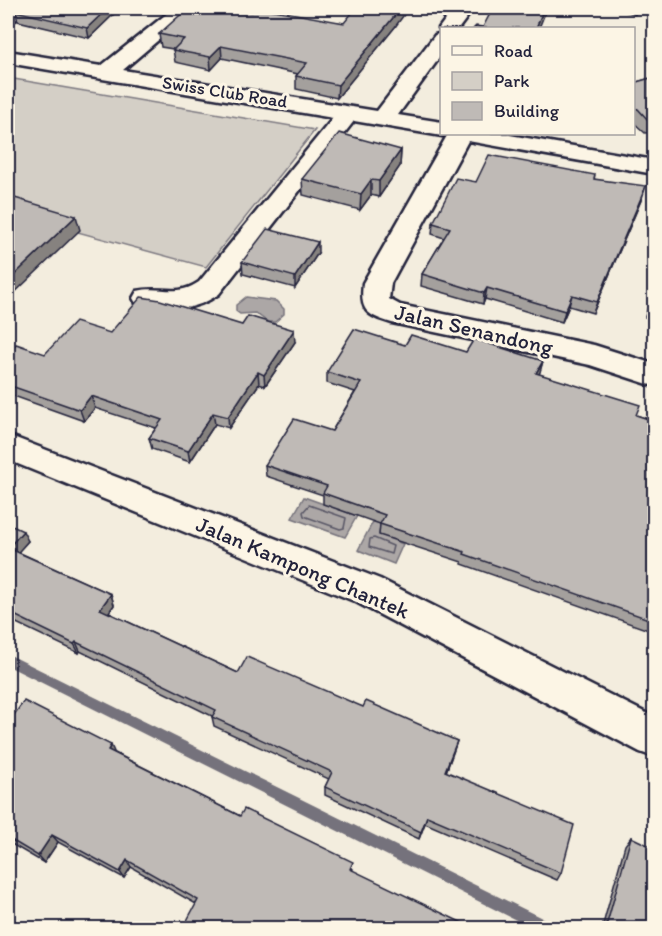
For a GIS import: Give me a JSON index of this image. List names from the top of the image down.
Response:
{
  "streets": {
    "street": ["Swiss Club Road", "Jalan Senandong", "Jalan Kampong Chantek"]
  },
  "legend": ["Road", "Park", "Building"]
}
